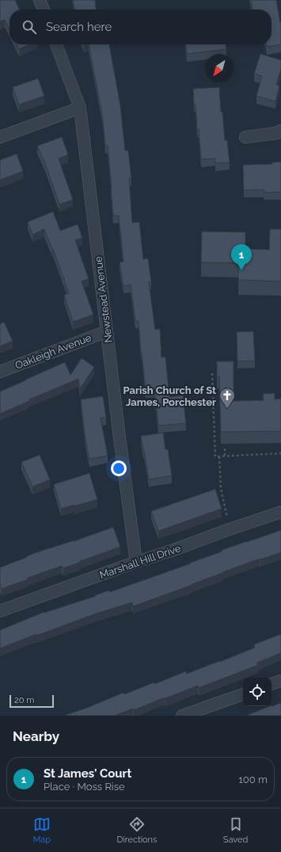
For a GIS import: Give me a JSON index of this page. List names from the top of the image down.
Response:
{
  "streets": {
    "street": ["Newstead Avenue", "Oakleigh Avenue", "Marshall Hill Drive"]
  },
  "crossings": [
    ["Newstead Avenue", "Oakleigh Avenue"],
    ["Newstead Avenue", "Marshall Hill Drive"]
  ],
  "places": {
    "church": ["Parish Church of St James, Porchester"]
  },
  "scale_bar": "20 m",
  "north": "bottom left",
  "page": {
    "search": "Search here",
    "pins": "1",
    "scale": "20 m",
    "heading": "Nearby",
    "list": [
      {
        "mark": "1",
        "name": "St James' Court",
        "note": "Place · Moss Rise",
        "value": "100 m"
      }
    ],
    "nav": ["Map", "Directions", "Saved"]
  }
}
